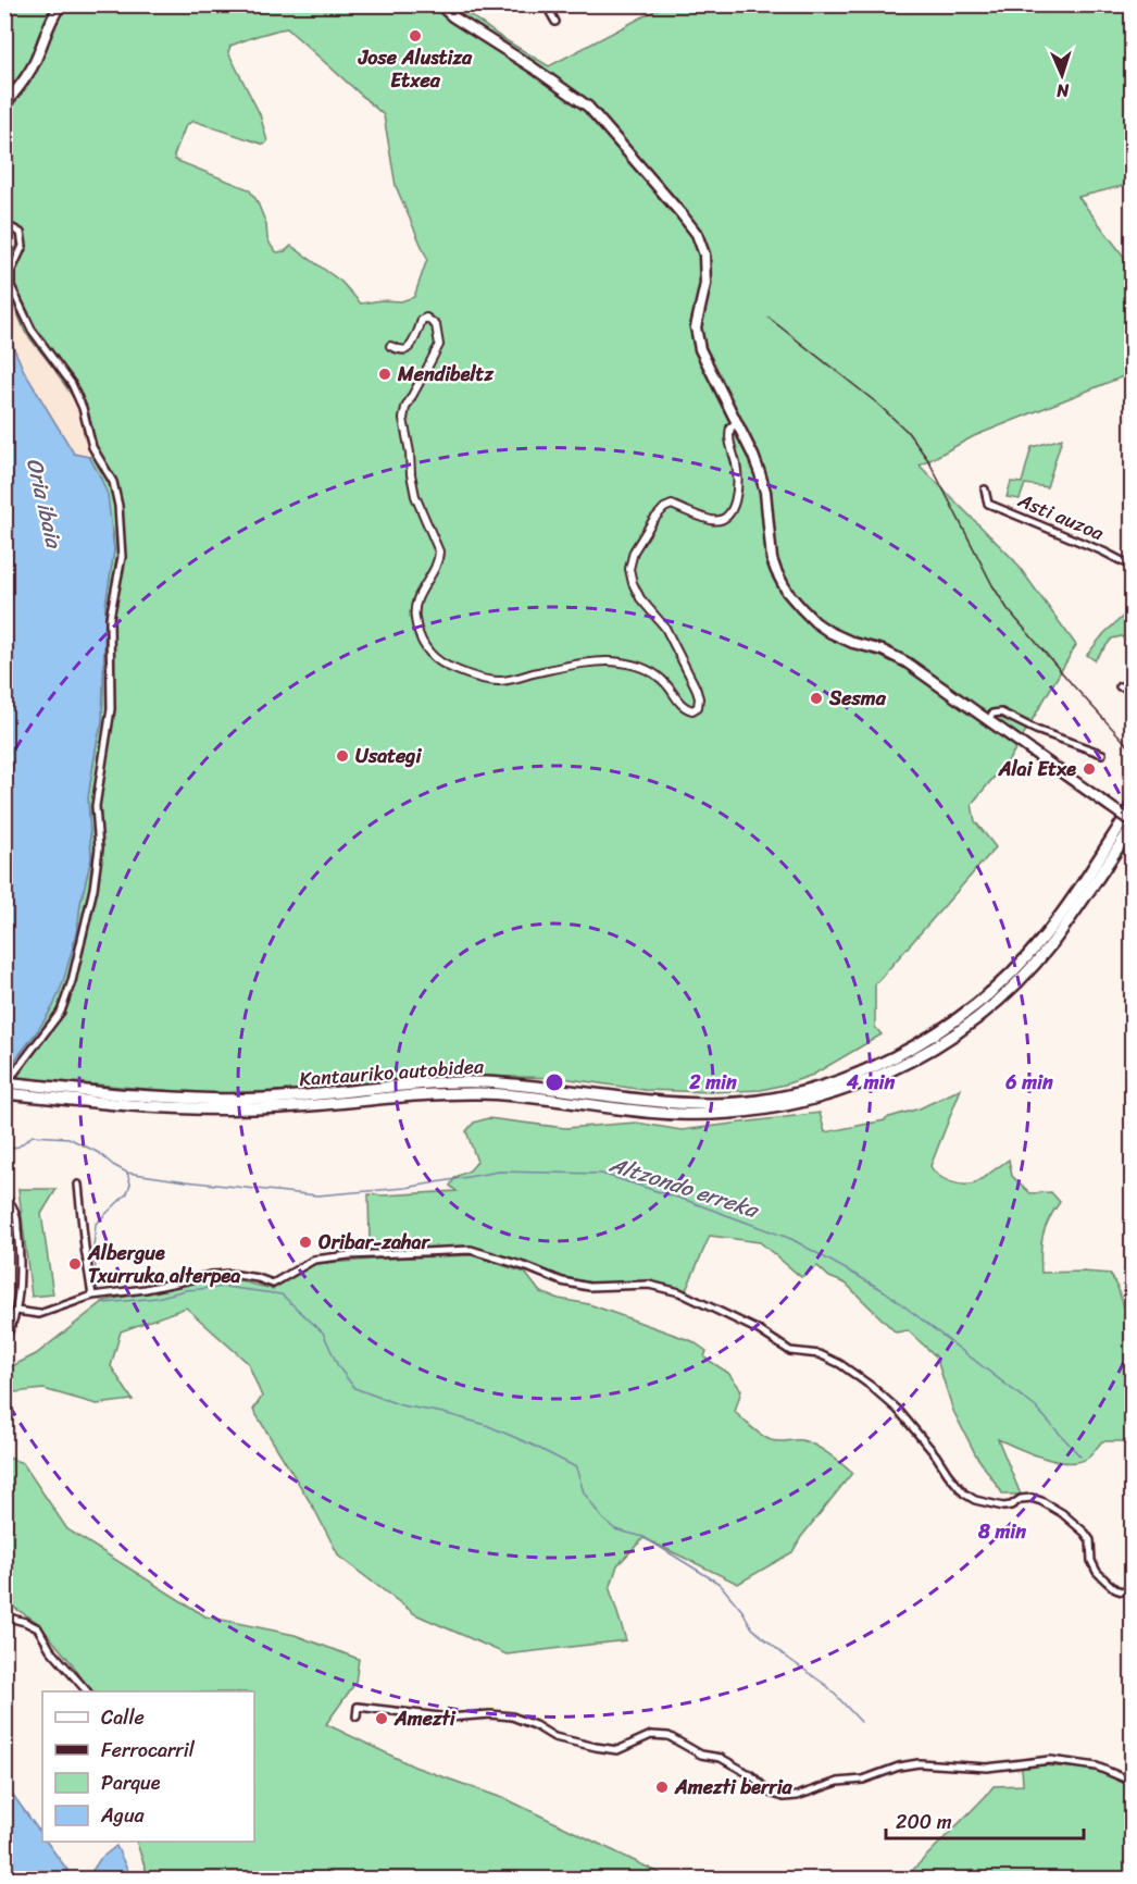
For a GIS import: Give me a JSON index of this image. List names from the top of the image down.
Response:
{
  "streets": {
    "highway": ["Kantauriko autobidea"],
    "street": ["Asti auzoa"]
  },
  "water": ["Oria ibaia", "Altzondo erreka"],
  "places": [
    "Jose Alustiza Etxea",
    "Mendibeltz",
    "Sesma",
    "Usategi",
    "Alai Etxe",
    "Oribar-zahar",
    "Albergue Txurruka alterpea",
    "Amezti",
    "Amezti berria"
  ],
  "legend": [
    "Calle",
    "Ferrocarril",
    "Parque",
    "Agua"
  ],
  "scale_bar": "200 m",
  "north": "bottom",
  "rings": [
    "2 min",
    "4 min",
    "6 min",
    "8 min"
  ]
}
